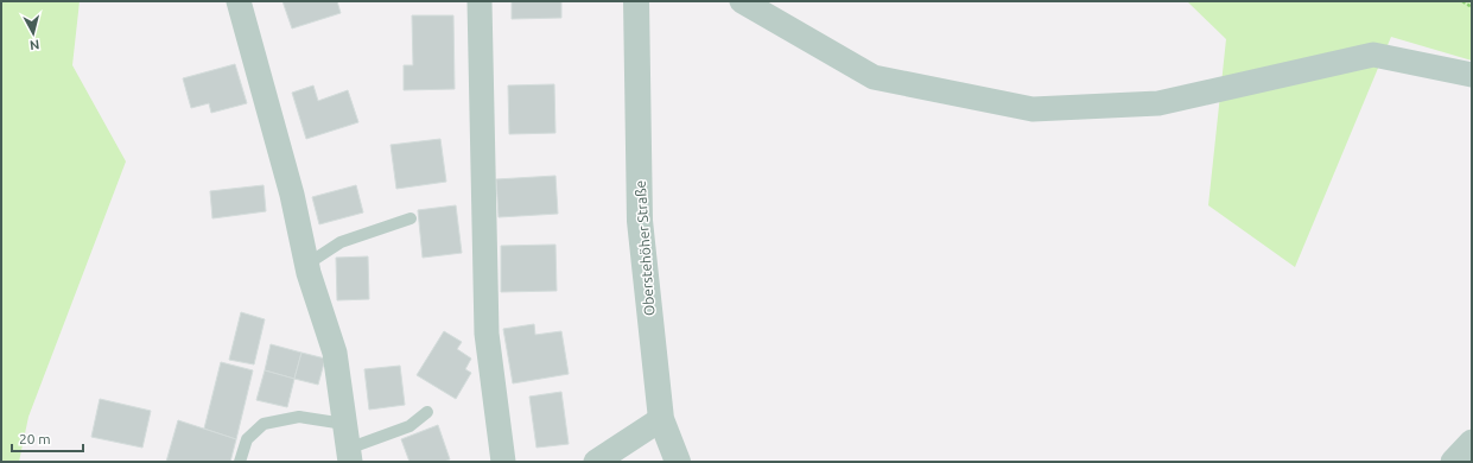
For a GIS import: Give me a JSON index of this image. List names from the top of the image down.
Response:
{
  "streets": {
    "street": ["Oberstehöher Straße"]
  },
  "scale_bar": "20 m",
  "north": "bottom"
}
